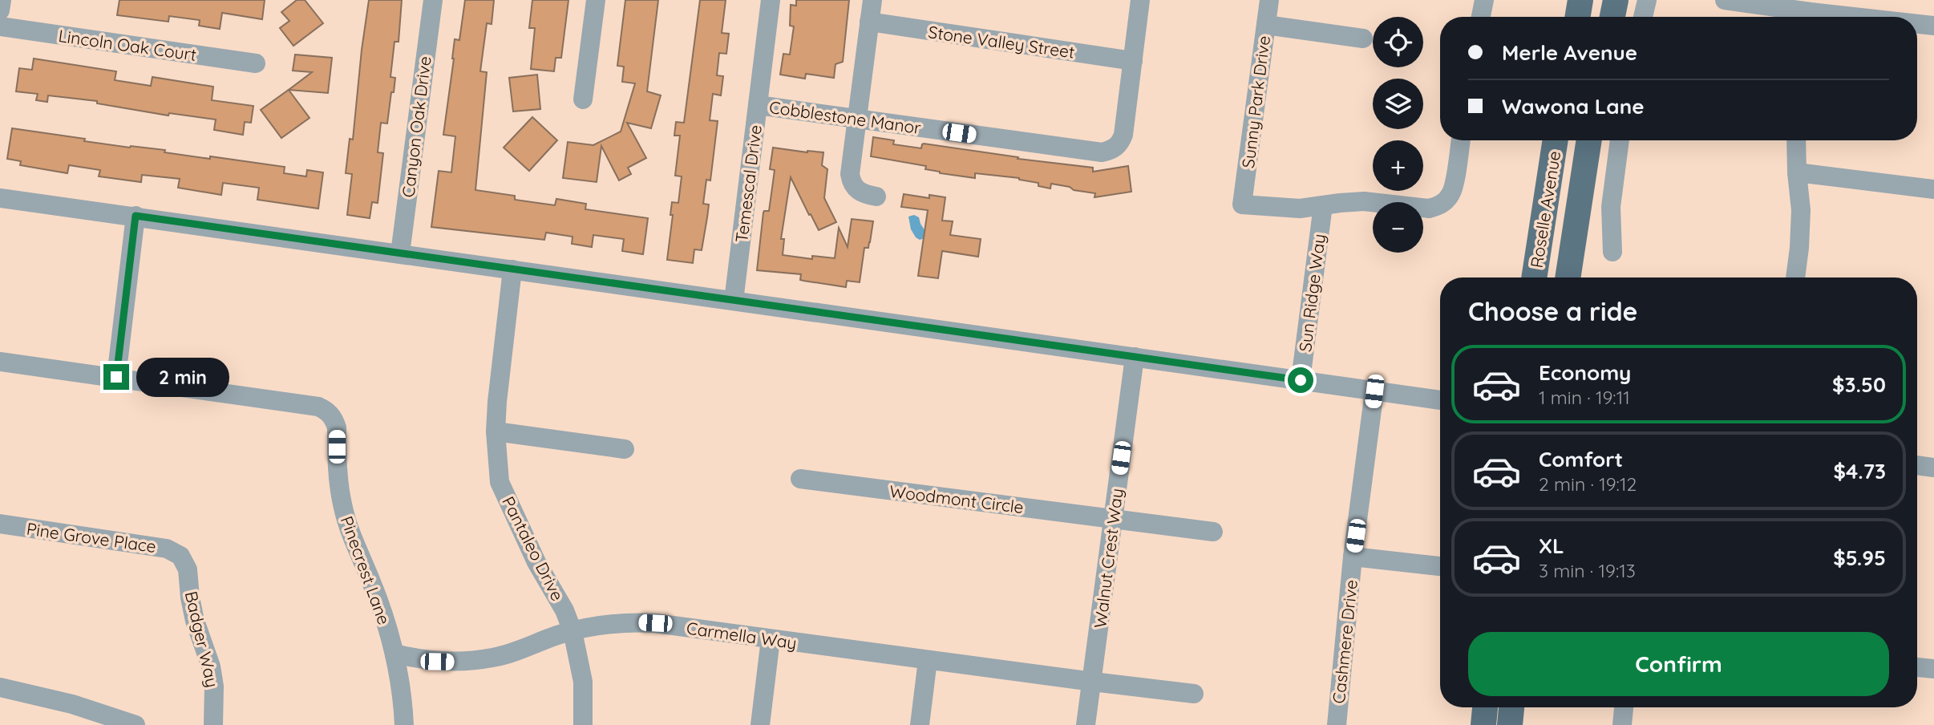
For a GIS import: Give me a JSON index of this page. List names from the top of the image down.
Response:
{
  "streets": {
    "main road": ["Roselle Avenue"],
    "street": [
      "Stone Valley Street",
      "Lincoln Oak Court",
      "Sunny Park Drive",
      "Cobblestone Manor",
      "Canyon Oak Drive",
      "Temescal Drive",
      "Sun Ridge Way",
      "Woodmont Circle",
      "Pine Grove Place",
      "Pantaleo Drive",
      "Walnut Crest Way",
      "Pinecrest Lane",
      "Carmella Way",
      "Badger Way",
      "Cashmere Drive"
    ]
  },
  "crossings": [
    ["Stone Valley Street", "Cobblestone Manor"],
    ["Sunny Park Drive", "Sun Ridge Way"],
    ["Cobblestone Manor", "Temescal Drive"],
    ["Woodmont Circle", "Walnut Crest Way"],
    ["Pine Grove Place", "Badger Way"],
    ["Pantaleo Drive", "Carmella Way"],
    ["Walnut Crest Way", "Carmella Way"],
    ["Pinecrest Lane", "Carmella Way"]
  ],
  "page": {
    "map_buttons": ["+", "−"],
    "banner": ["Merle Avenue", "Wawona Lane"],
    "heading": "Choose a ride",
    "list": [
      {
        "name": "Economy",
        "note": "1 min · 19:11",
        "value": "$3.50"
      },
      {
        "name": "Comfort",
        "note": "2 min · 19:12",
        "value": "$4.73"
      },
      {
        "name": "XL",
        "note": "3 min · 19:13",
        "value": "$5.95"
      }
    ],
    "bubble": "2 min",
    "buttons": "Confirm"
  }
}
